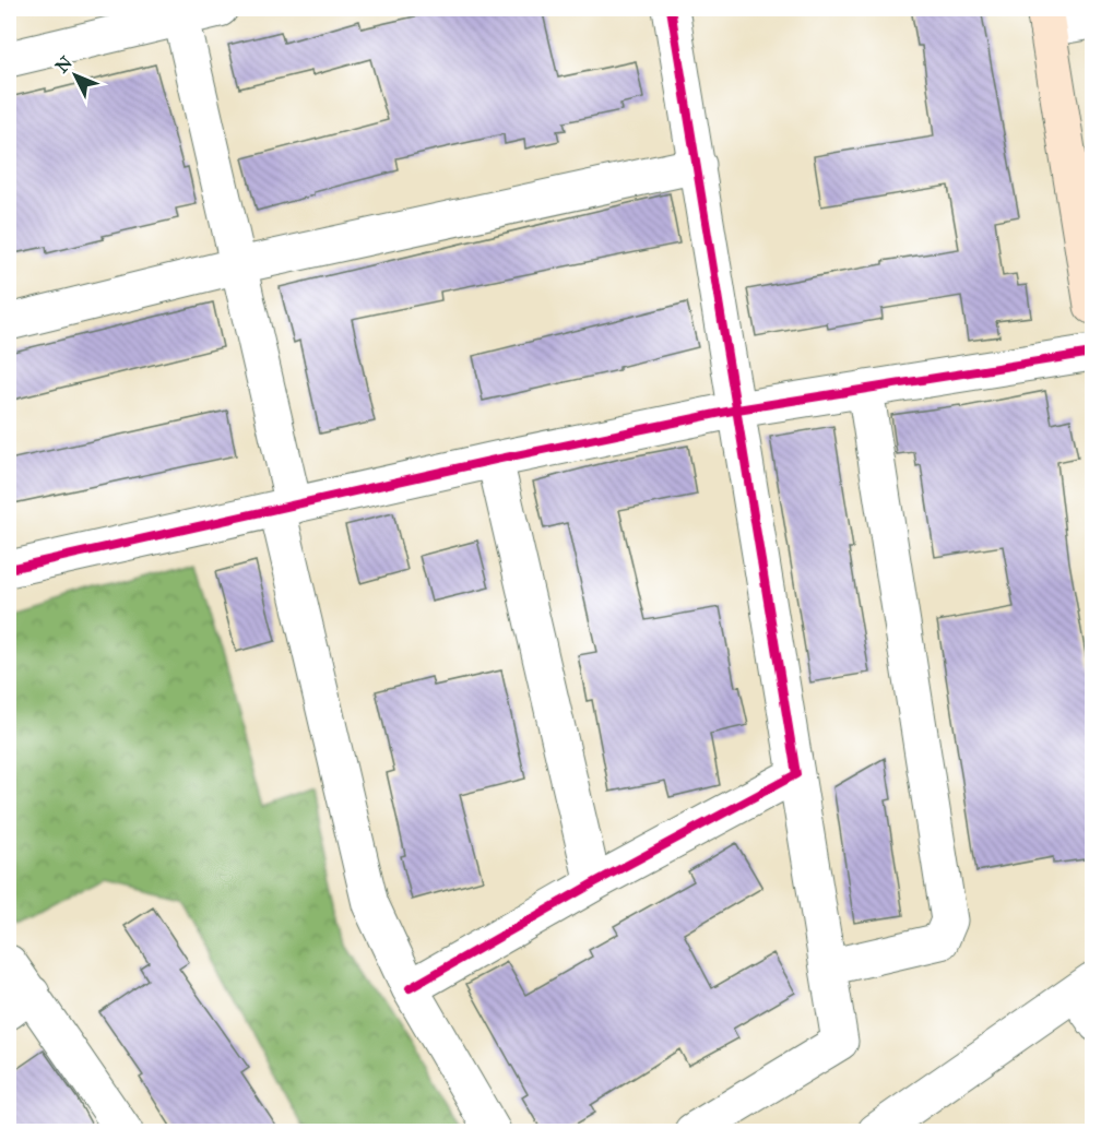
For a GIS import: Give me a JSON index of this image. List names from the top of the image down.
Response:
{
  "north": "top left"
}
